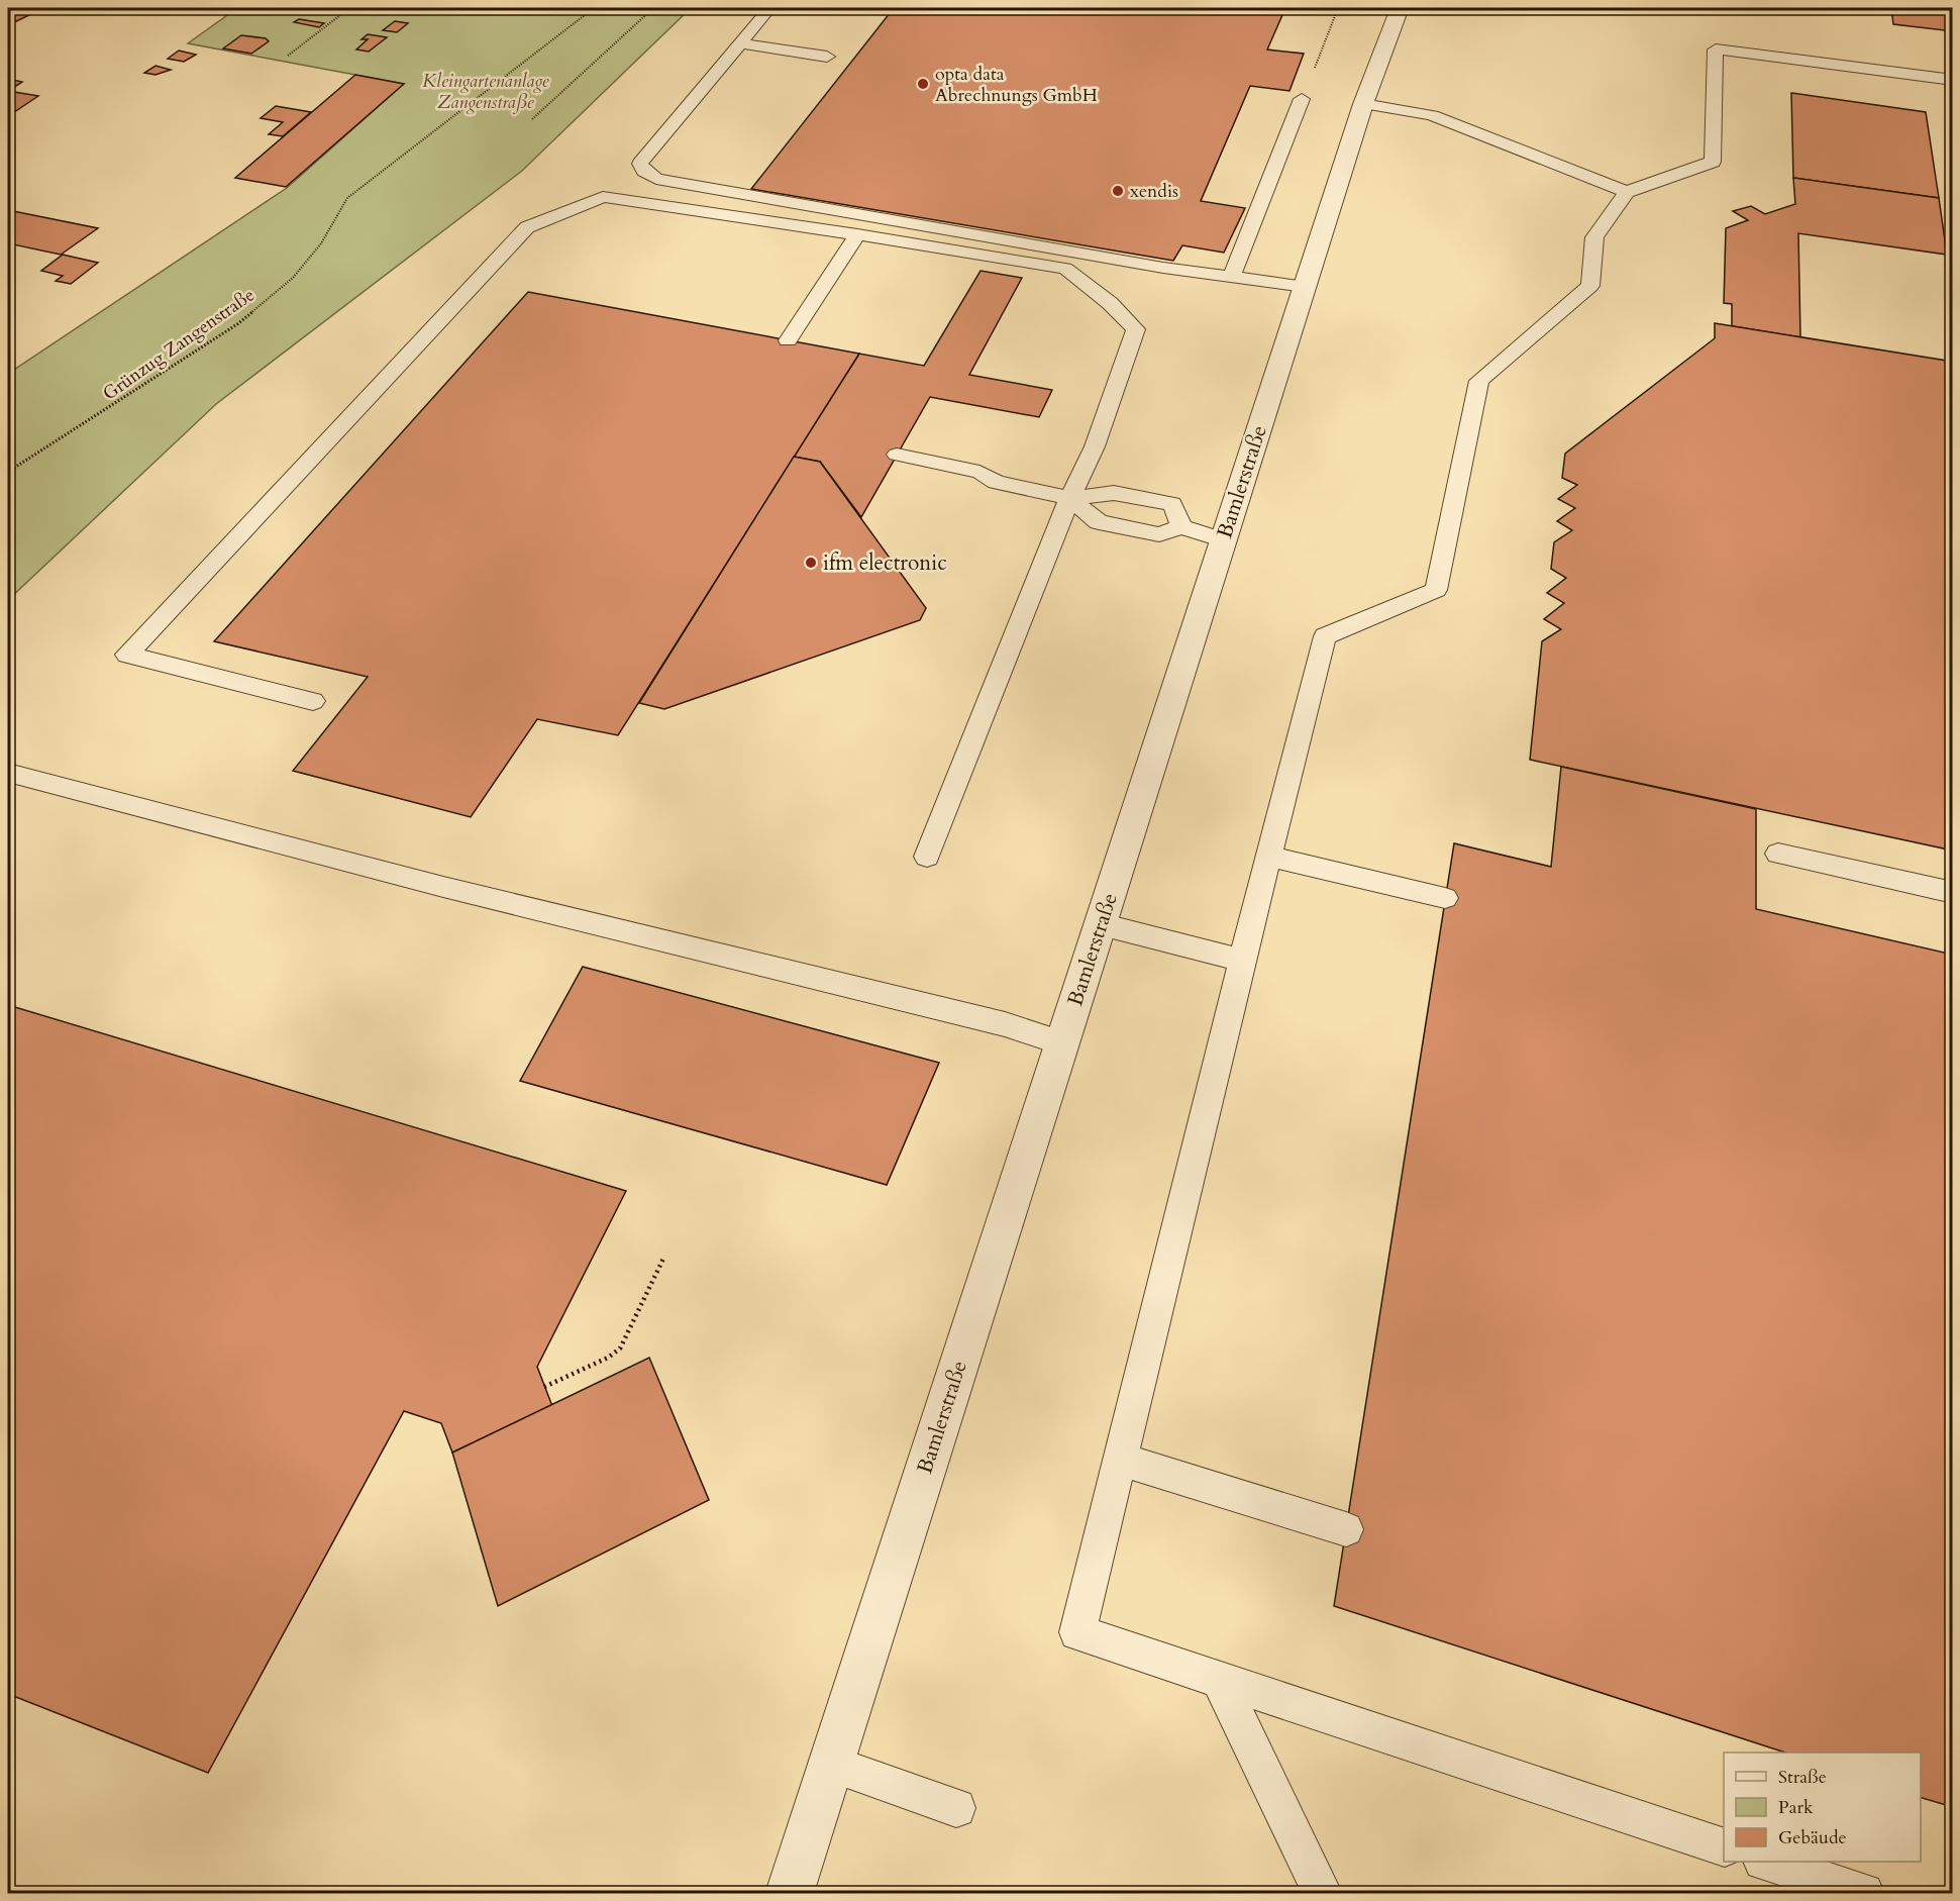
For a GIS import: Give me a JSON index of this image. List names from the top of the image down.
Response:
{
  "streets": {
    "street": ["Bamlerstraße"],
    "path": ["Grünzug Zangenstraße"]
  },
  "parks": ["Kleingartenanlage Zangenstraße"],
  "places": ["opta data Abrechnungs GmbH", "xendis", "ifm electronic"],
  "legend": ["Straße", "Park", "Gebäude"]
}
